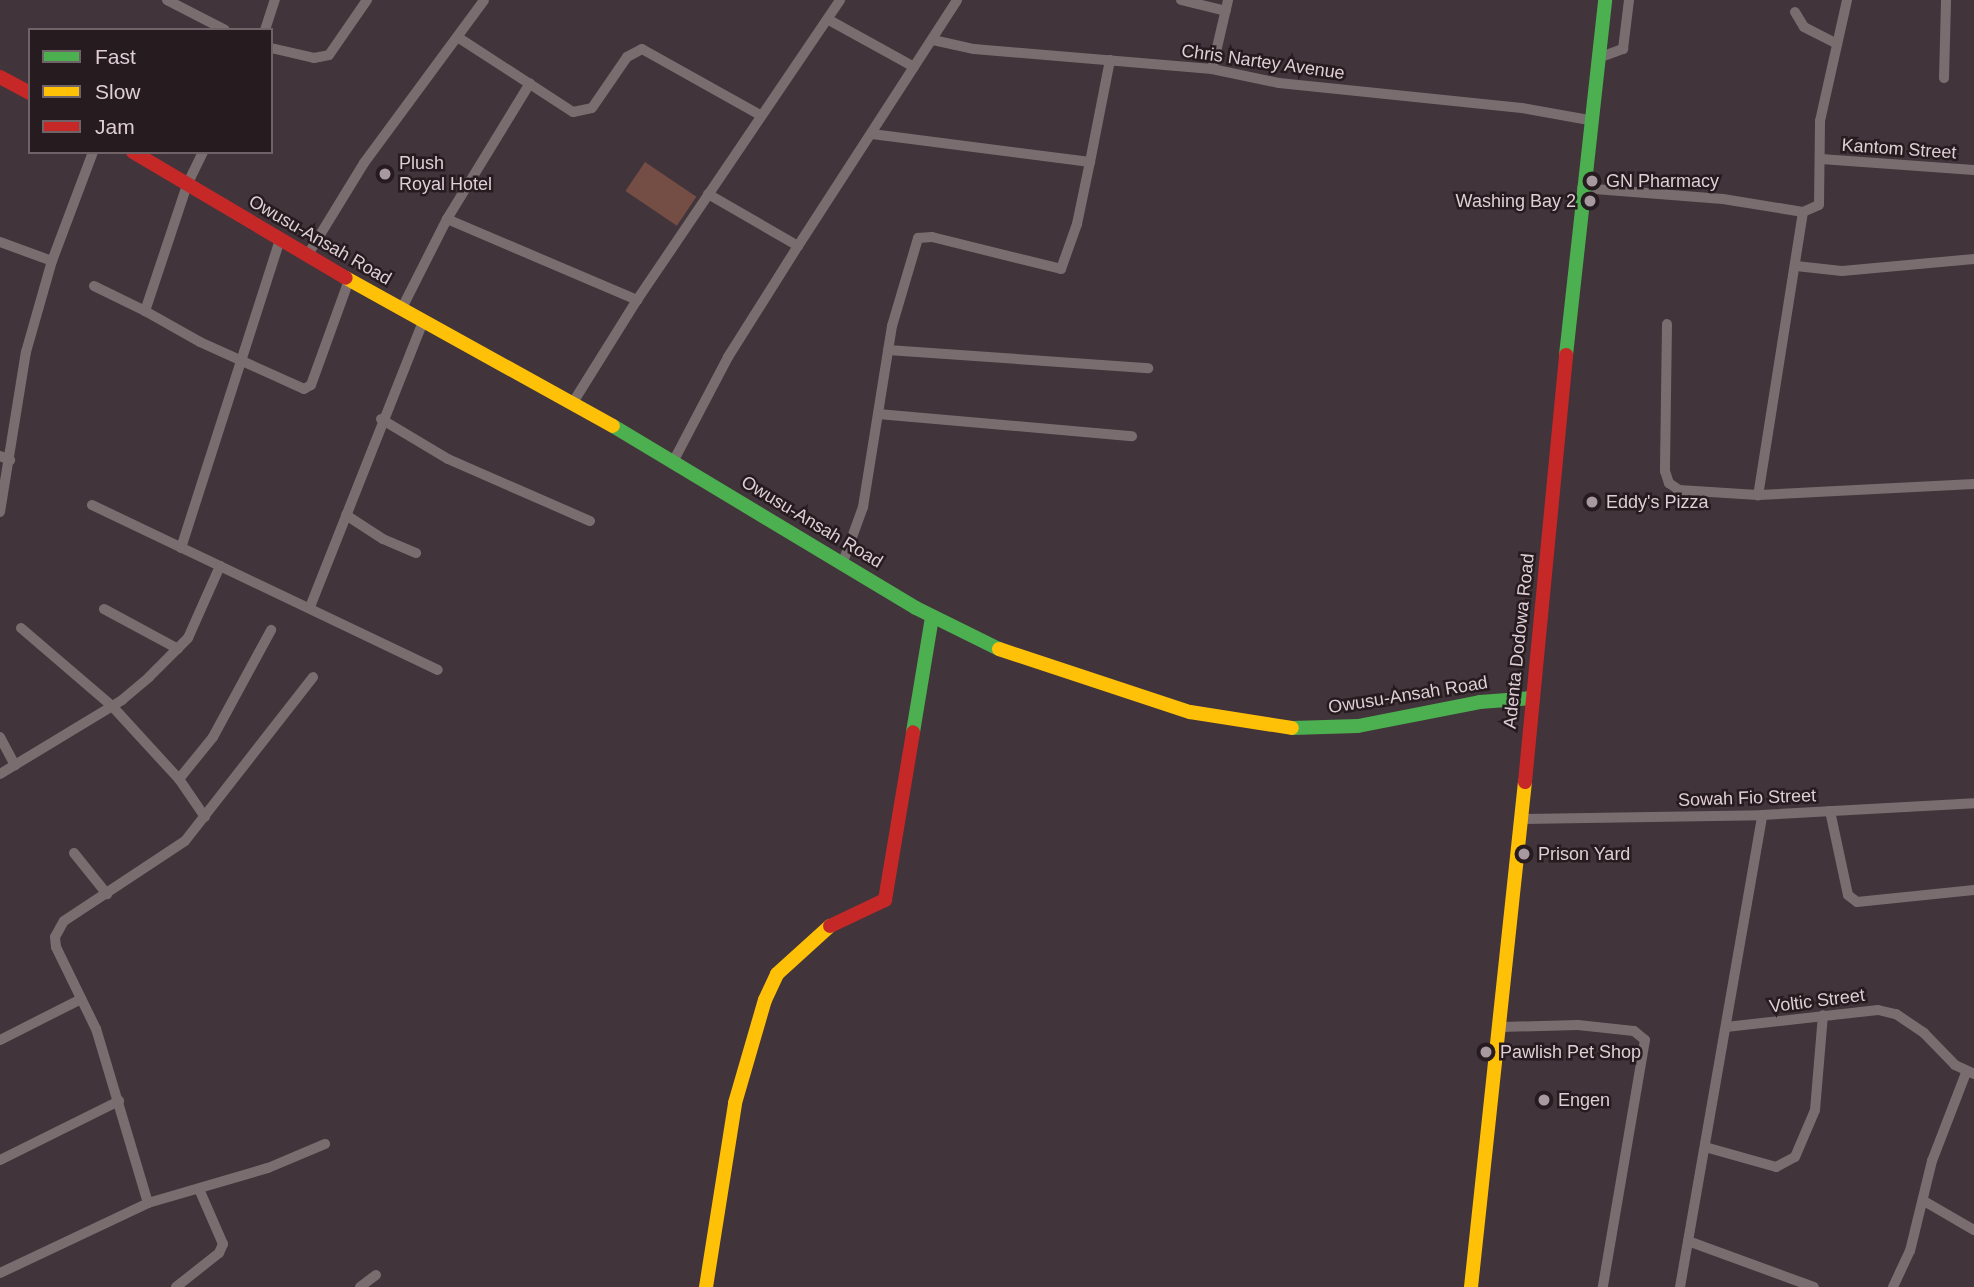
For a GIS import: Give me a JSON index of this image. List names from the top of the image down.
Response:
{
  "streets": {
    "street": [
      "Chris Nartey Avenue",
      "Kantom Street",
      "Owusu-Ansah Road",
      "Adenta Dodowa Road",
      "Sowah Fio Street",
      "Voltic Street"
    ]
  },
  "crossings": [
    ["Chris Nartey Avenue", "Adenta Dodowa Road"],
    ["Owusu-Ansah Road", "Adenta Dodowa Road"],
    ["Adenta Dodowa Road", "Sowah Fio Street"]
  ],
  "places": [
    "Plush Royal Hotel",
    "GN Pharmacy",
    "Washing Bay 2",
    "Eddy's Pizza",
    "Prison Yard",
    "Pawlish Pet Shop",
    "Engen"
  ],
  "legend": ["Fast", "Slow", "Jam"]
}
